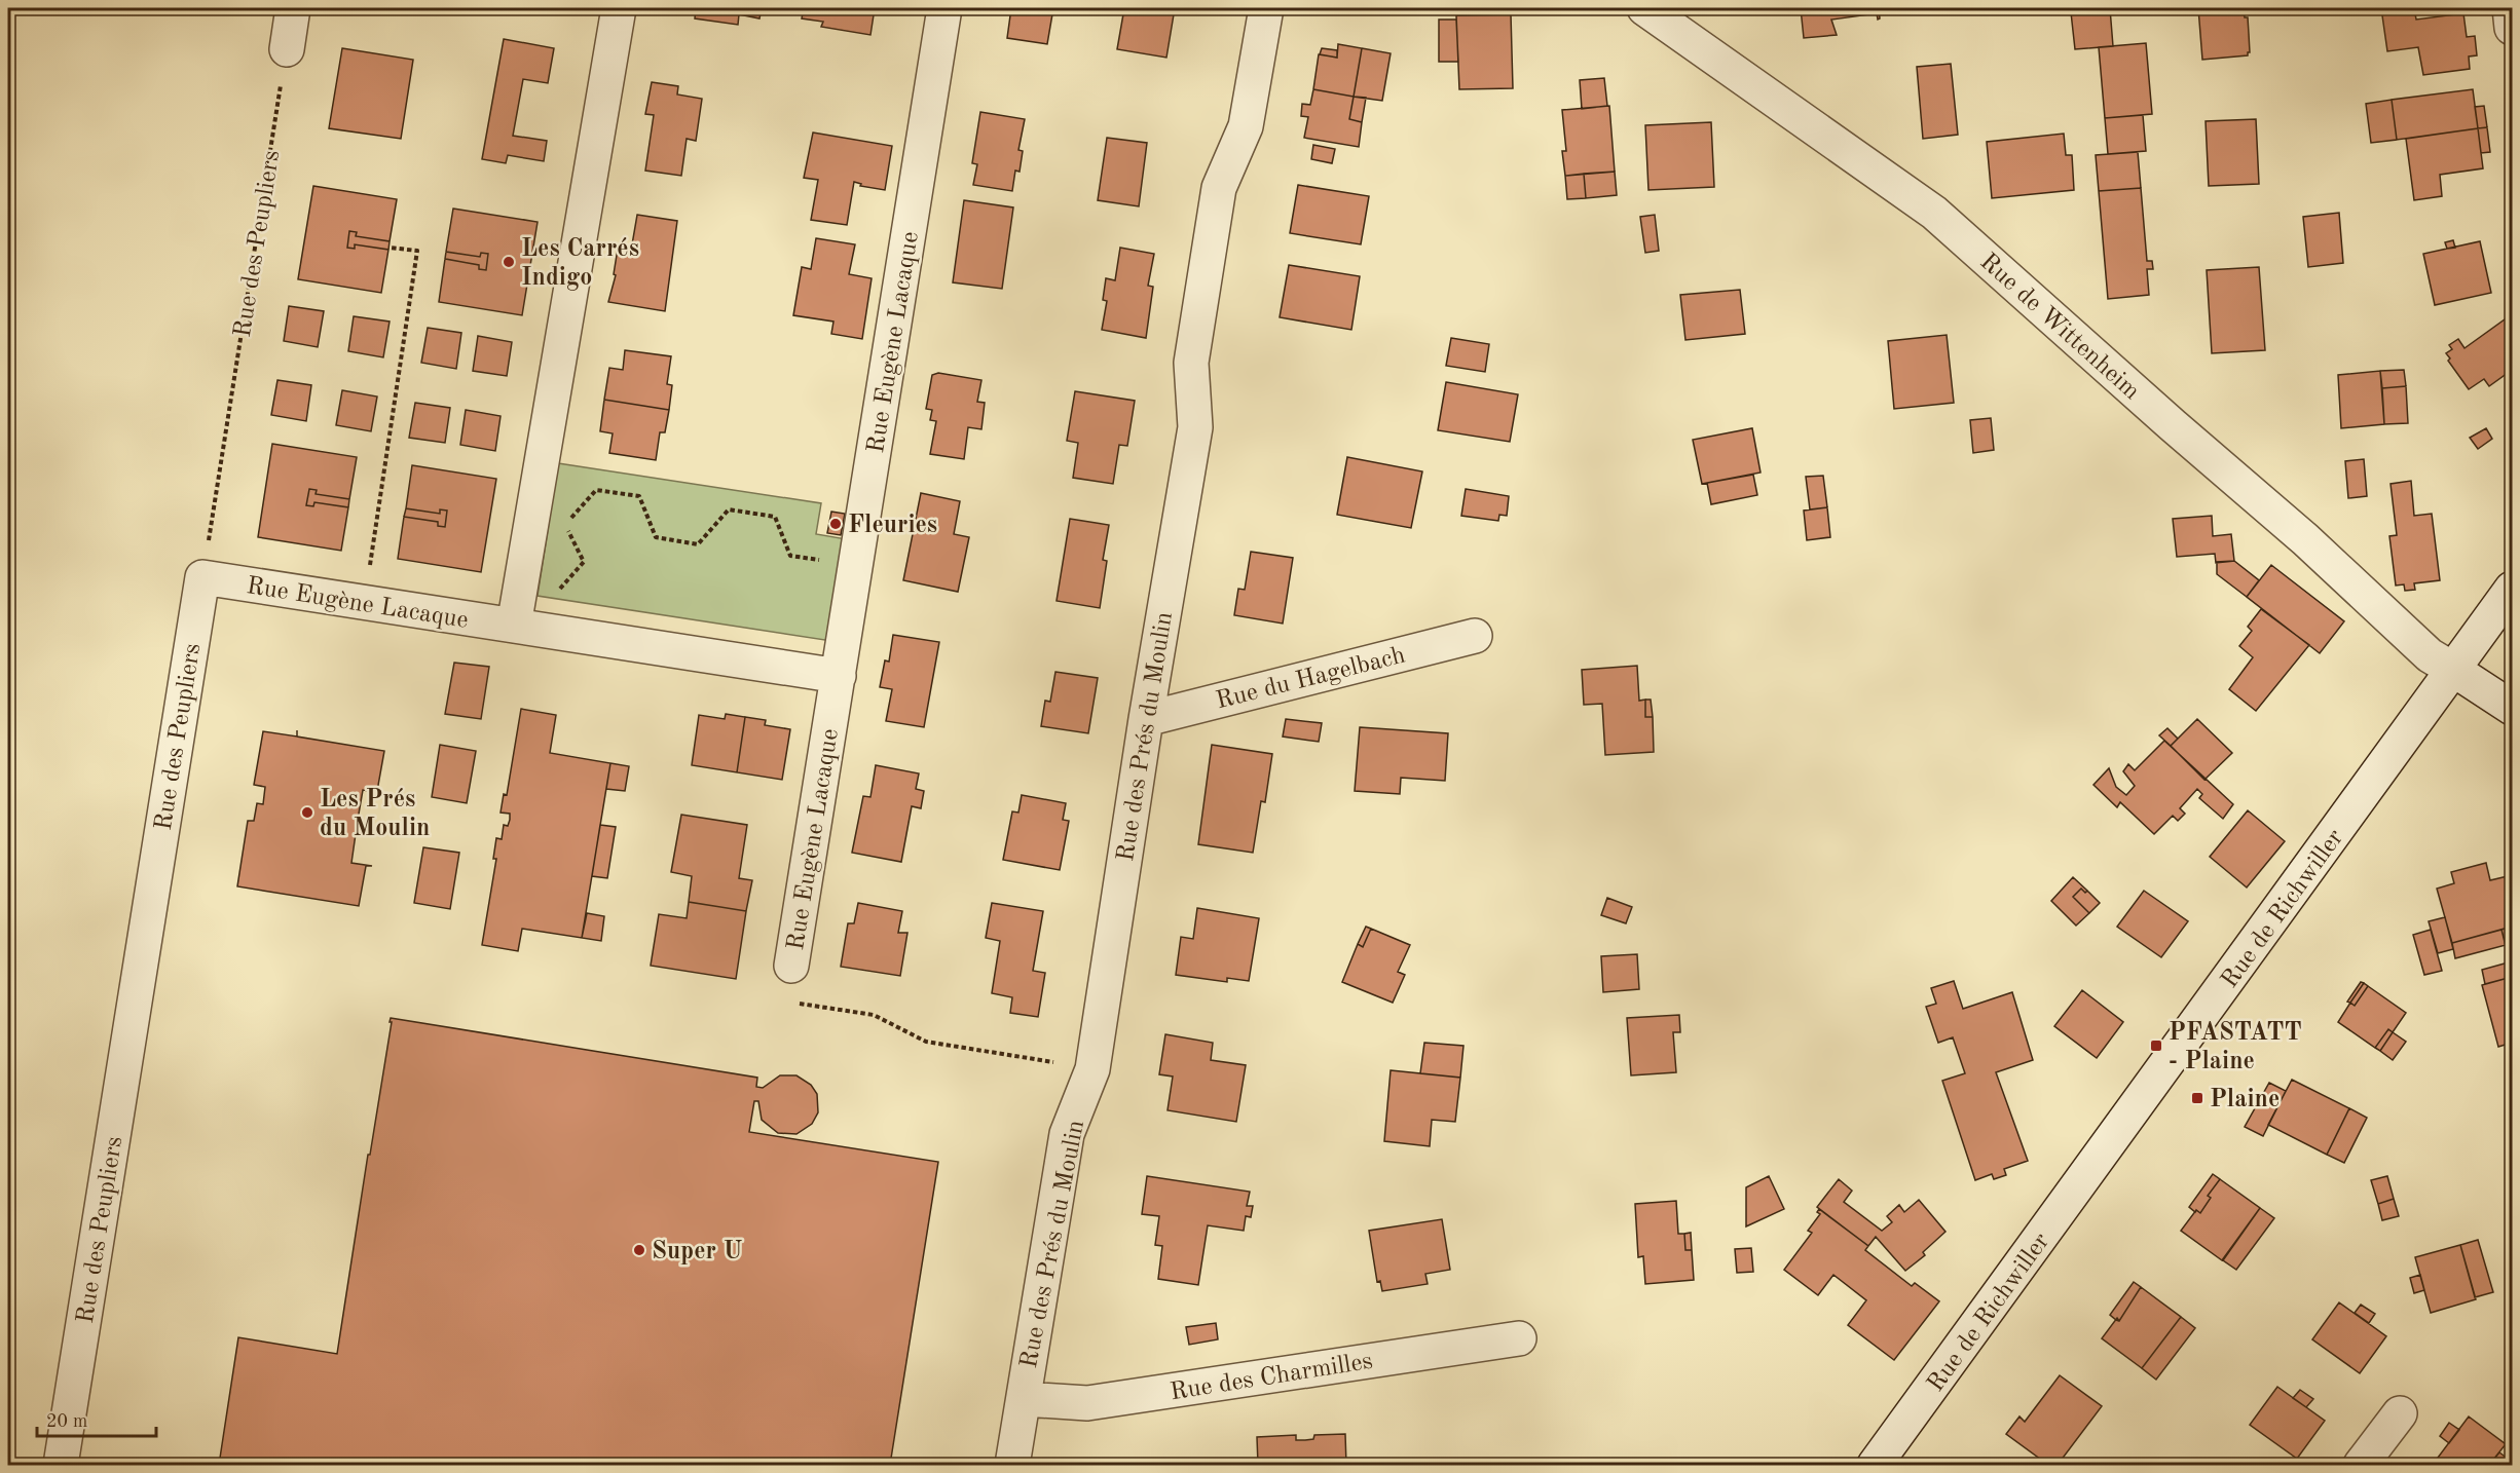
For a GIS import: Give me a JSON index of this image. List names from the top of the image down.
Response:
{
  "streets": {
    "street": [
      "Rue des Peupliers",
      "Rue de Wittenheim",
      "Rue Eugène Lacaque",
      "Rue du Hagelbach",
      "Rue des Prés du Moulin",
      "Rue de Richwiller",
      "Rue des Charmilles"
    ]
  },
  "crossings": [
    ["Rue des Peupliers", "Rue Eugène Lacaque"],
    ["Rue de Wittenheim", "Rue de Richwiller"],
    ["Rue du Hagelbach", "Rue des Prés du Moulin"],
    ["Rue des Prés du Moulin", "Rue des Charmilles"]
  ],
  "places": {
    "other": [
      "Les Carrés Indigo",
      "Fleuries",
      "Les Prés du Moulin",
      "Super U"
    ],
    "transit": ["PFASTATT - Plaine", "Plaine"]
  },
  "scale_bar": "20 m"
}
